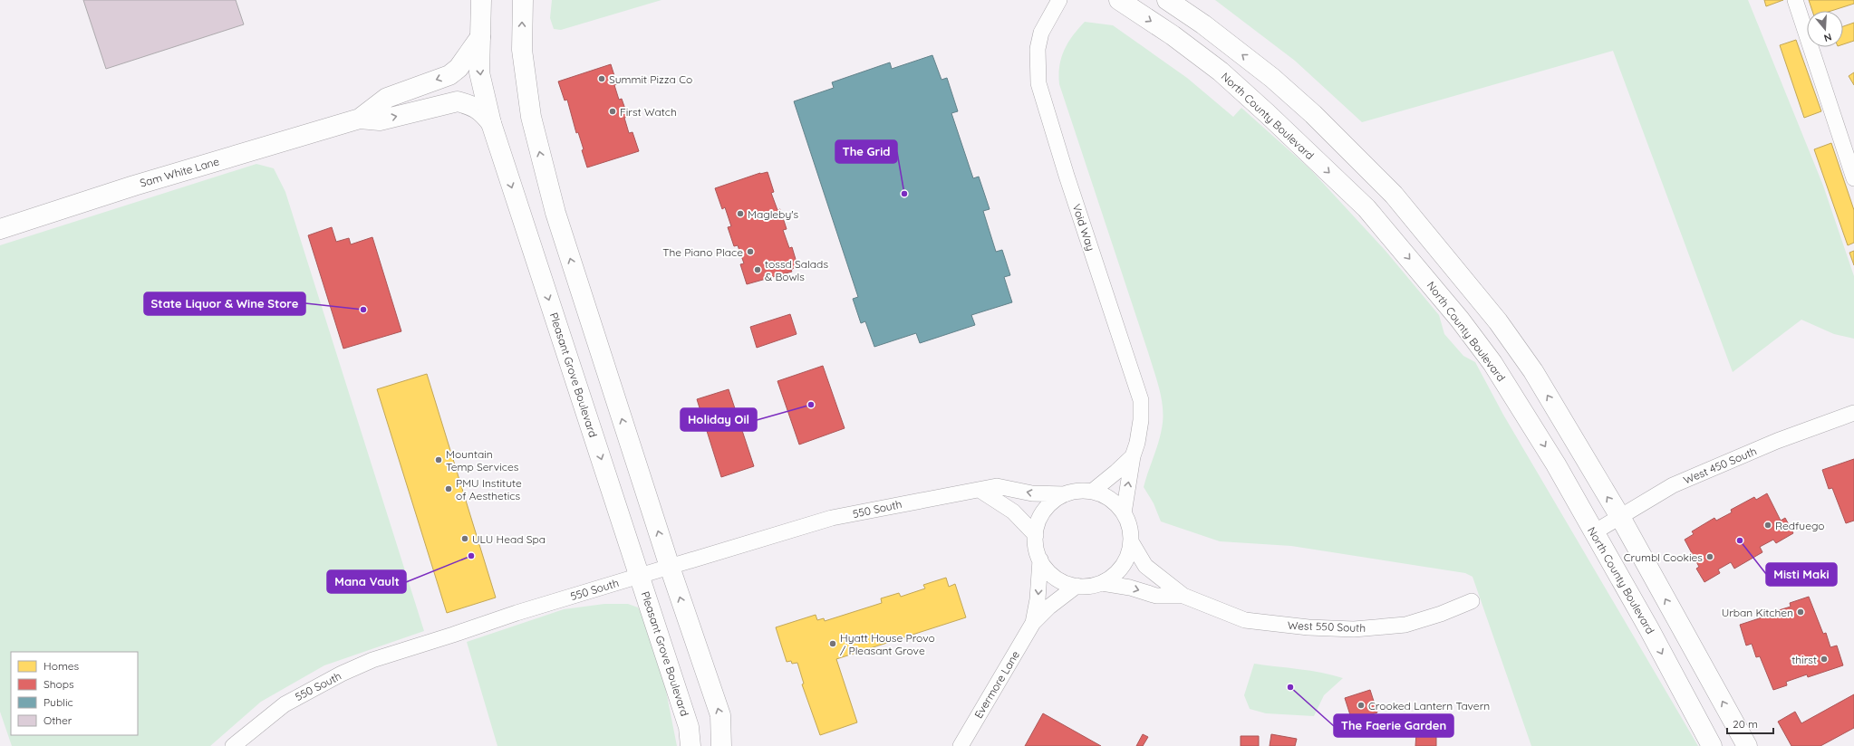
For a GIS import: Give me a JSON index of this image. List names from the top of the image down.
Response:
{
  "streets": {
    "main road": ["North County Boulevard", "Sam White Lane", "Pleasant Grove Boulevard"],
    "street": [
      "Void Way",
      "West 450 South",
      "550 South",
      "West 550 South",
      "Evermore Lane"
    ]
  },
  "crossings": [
    ["North County Boulevard", "West 450 South"],
    ["Sam White Lane", "Pleasant Grove Boulevard"],
    ["Void Way", "550 South"],
    ["Pleasant Grove Boulevard", "550 South"]
  ],
  "places": [
    "Summit Pizza Co",
    "First Watch",
    "The Grid",
    "Magleby's",
    "The Piano Place",
    "tossd Salads & Bowls",
    "State Liquor & Wine Store",
    "Holiday Oil",
    "Mountain Temp Services",
    "PMU Institute of Aesthetics",
    "Redfuego",
    "ULU Head Spa",
    "Misti Maki",
    "Mana Vault",
    "Crumbl Cookies",
    "Urban Kitchen",
    "Hyatt House Provo / Pleasant Grove",
    "thirst",
    "The Faerie Garden",
    "Crooked Lantern Tavern"
  ],
  "legend": [
    "Homes",
    "Shops",
    "Public",
    "Other"
  ],
  "scale_bar": "20 m",
  "north": "bottom"
}
